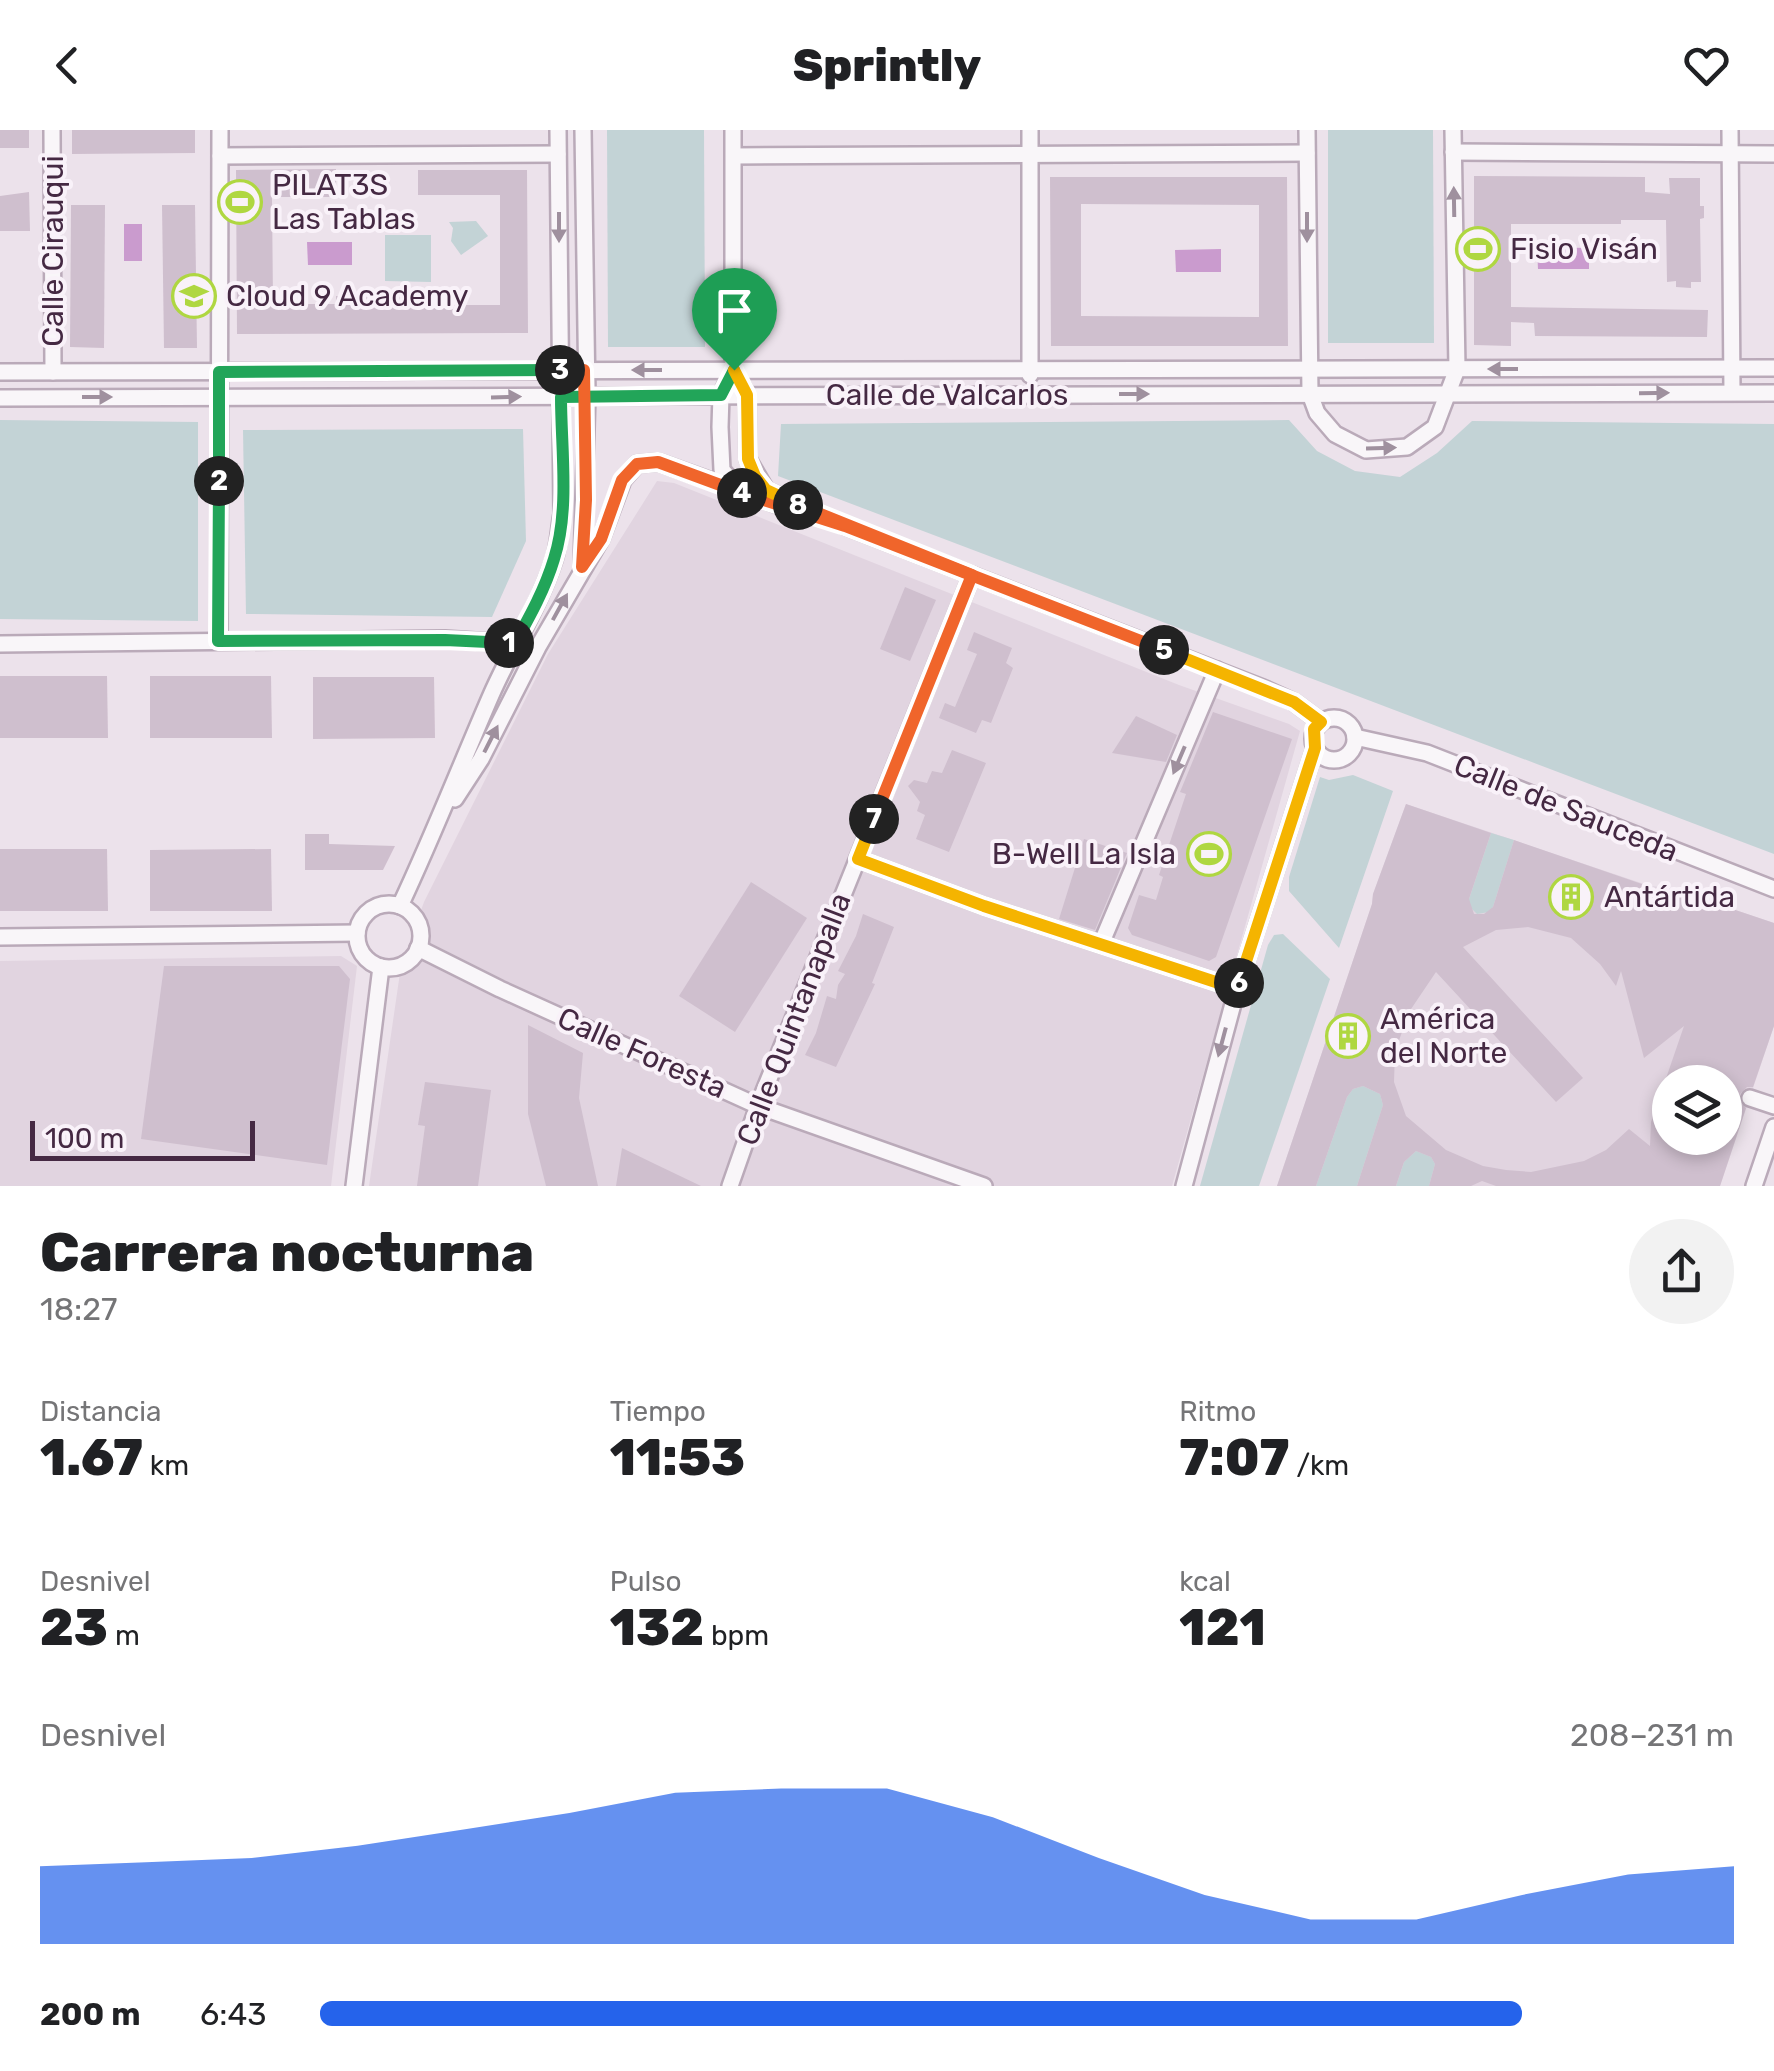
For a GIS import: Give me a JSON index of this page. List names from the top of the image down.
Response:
{
  "streets": {
    "street": [
      "Calle Cirauqui",
      "Calle de Valcarlos",
      "Calle de Sauceda",
      "Calle Quintanapalla",
      "Calle Foresta"
    ]
  },
  "crossings": [
    ["Calle Cirauqui", "Calle de Valcarlos"],
    ["Calle Quintanapalla", "Calle Foresta"]
  ],
  "places": {
    "sports": ["PILAT3S Las Tablas", "Fisio Visán", "B-Well La Isla"],
    "school or university": ["Cloud 9 Academy"],
    "building": ["Antártida", "América del Norte"]
  },
  "scale_bar": "100 m",
  "page": {
    "header": "Sprintly",
    "pins": [
      "3",
      "2",
      "4",
      "8",
      "1",
      "5",
      "7",
      "6"
    ],
    "scale": "100 m",
    "heading": ["Carrera nocturna", "18:27"],
    "stats": [
      ["Distancia", "1.67 km"],
      ["Tiempo", "11:53"],
      ["Ritmo", "7:07 /km"],
      ["Desnivel", "23 m"],
      ["Pulso", "132 bpm"],
      ["kcal", "121"]
    ],
    "chart": ["Desnivel", "208–231 m"],
    "list": [
      {
        "name": "200 m",
        "note": "6:43"
      }
    ]
  }
}
